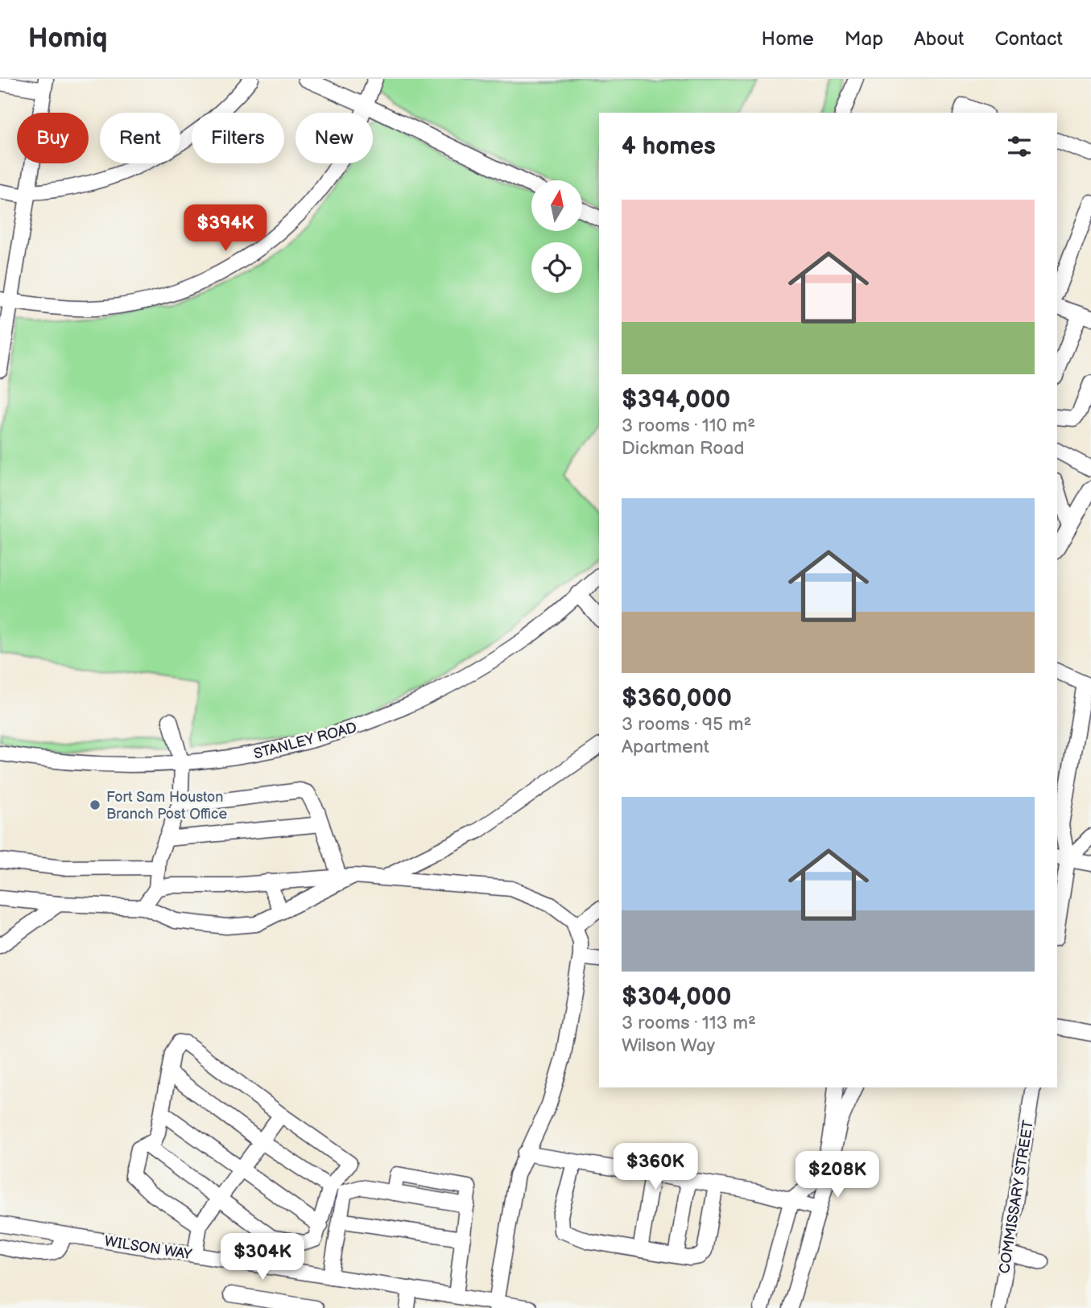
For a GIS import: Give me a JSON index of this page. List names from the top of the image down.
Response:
{
  "streets": {
    "street": ["STANLEY ROAD", "COMMISSARY STREET", "WILSON WAY"]
  },
  "places": ["Fort Sam Houston Branch Post Office"],
  "north": "top",
  "page": {
    "header": "Homiq",
    "nav": [
      "Home",
      "Map",
      "About",
      "Contact"
    ],
    "chip": [
      "Buy",
      "Rent",
      "Filters",
      "New"
    ],
    "heading": "4 homes",
    "list": [
      {
        "name": "$394,000",
        "note": "3 rooms · 110 m² · Dickman Road"
      },
      {
        "name": "$360,000",
        "note": "3 rooms · 95 m² · Apartment"
      },
      {
        "name": "$304,000",
        "note": "3 rooms · 113 m² · Wilson Way"
      }
    ],
    "price": [
      "$394K",
      "$360K",
      "$208K",
      "$304K"
    ]
  }
}
